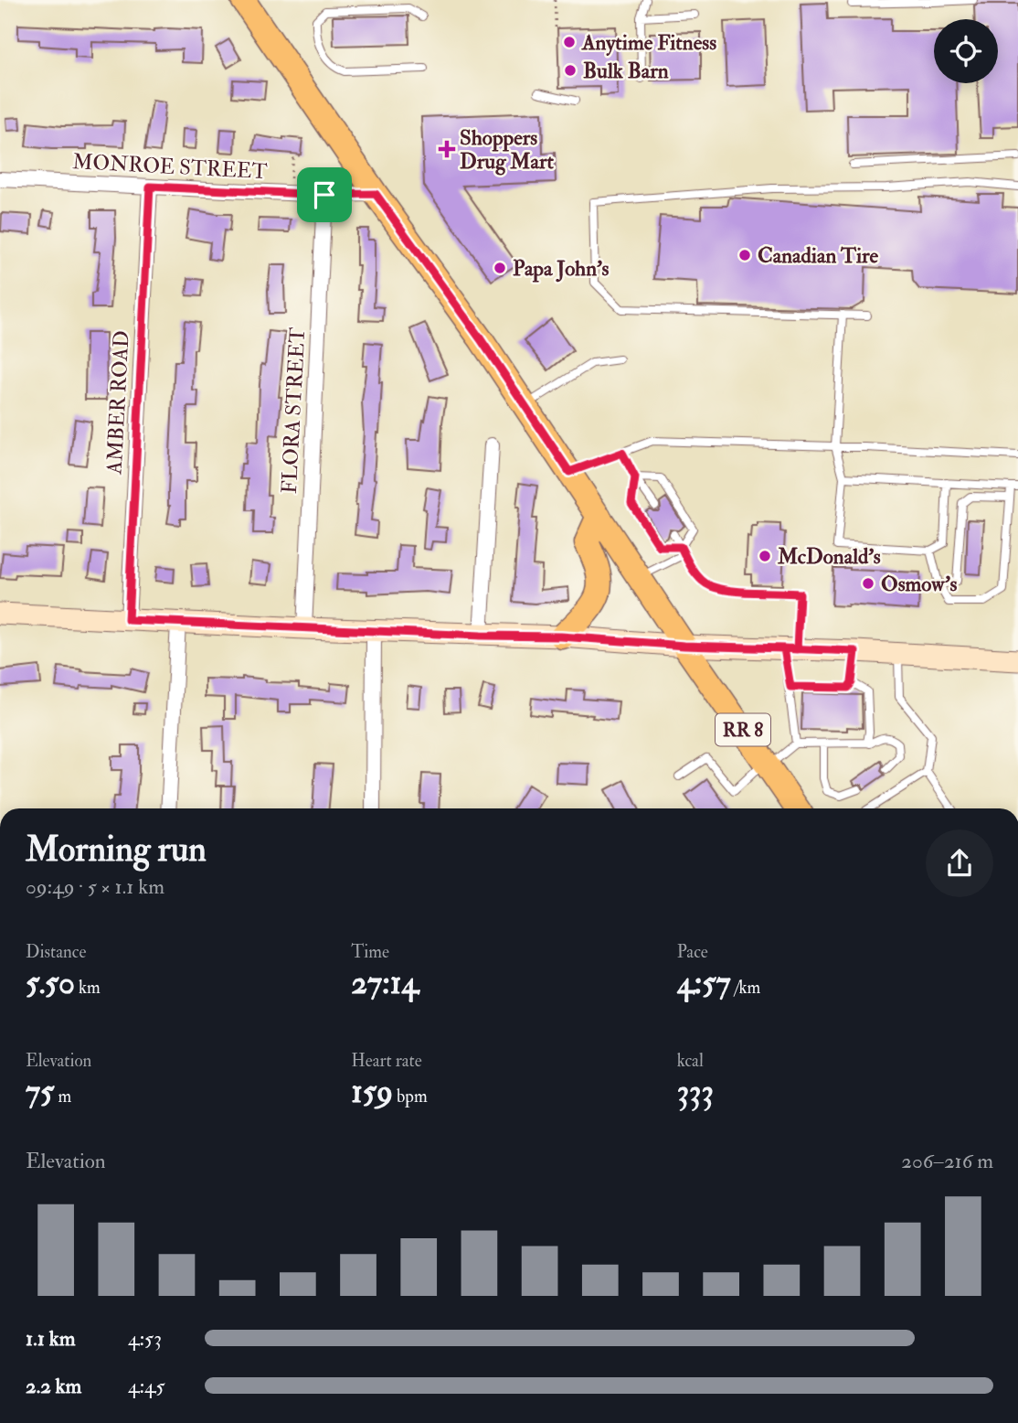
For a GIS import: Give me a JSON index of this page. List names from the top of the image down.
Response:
{
  "streets": {
    "main road": ["RR 8"],
    "street": ["MONROE STREET", "AMBER ROAD", "FLORA STREET"]
  },
  "crossings": [
    ["MONROE STREET", "AMBER ROAD"],
    ["MONROE STREET", "FLORA STREET"],
    ["MONROE STREET", "RR 8"]
  ],
  "places": {
    "other": [
      "Anytime Fitness",
      "Bulk Barn",
      "Canadian Tire",
      "Papa John's",
      "McDonald's",
      "Osmow's"
    ],
    "health": ["Shoppers Drug Mart"]
  },
  "page": {
    "heading": ["Morning run", "09:49 · 5 × 1.1 km"],
    "stats": [
      ["Distance", "5.50 km"],
      ["Time", "27:14"],
      ["Pace", "4:57 /km"],
      ["Elevation", "75 m"],
      ["Heart rate", "159 bpm"],
      ["kcal", "333"]
    ],
    "chart": ["Elevation", "206–216 m"],
    "list": [
      {
        "name": "1.1 km",
        "note": "4:53"
      },
      {
        "name": "2.2 km",
        "note": "4:45"
      }
    ]
  }
}
